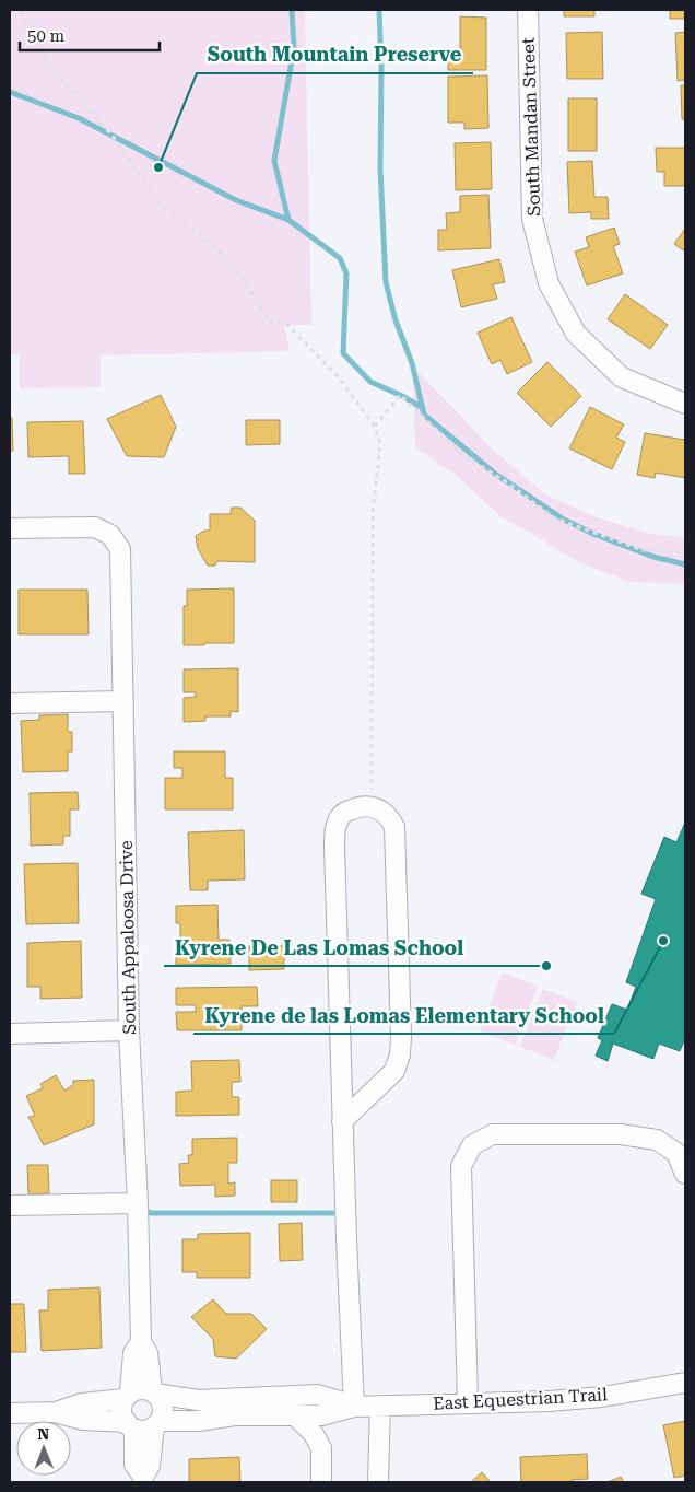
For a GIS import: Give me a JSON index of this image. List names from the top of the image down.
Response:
{
  "streets": {
    "street": ["South Mandan Street", "South Appaloosa Drive", "East Equestrian Trail"]
  },
  "crossings": [
    ["South Appaloosa Drive", "East Equestrian Trail"]
  ],
  "places": ["South Mountain Preserve", "Kyrene de las Lomas Elementary School", "Kyrene De Las Lomas School"],
  "scale_bar": "50 m",
  "north": "top"
}
